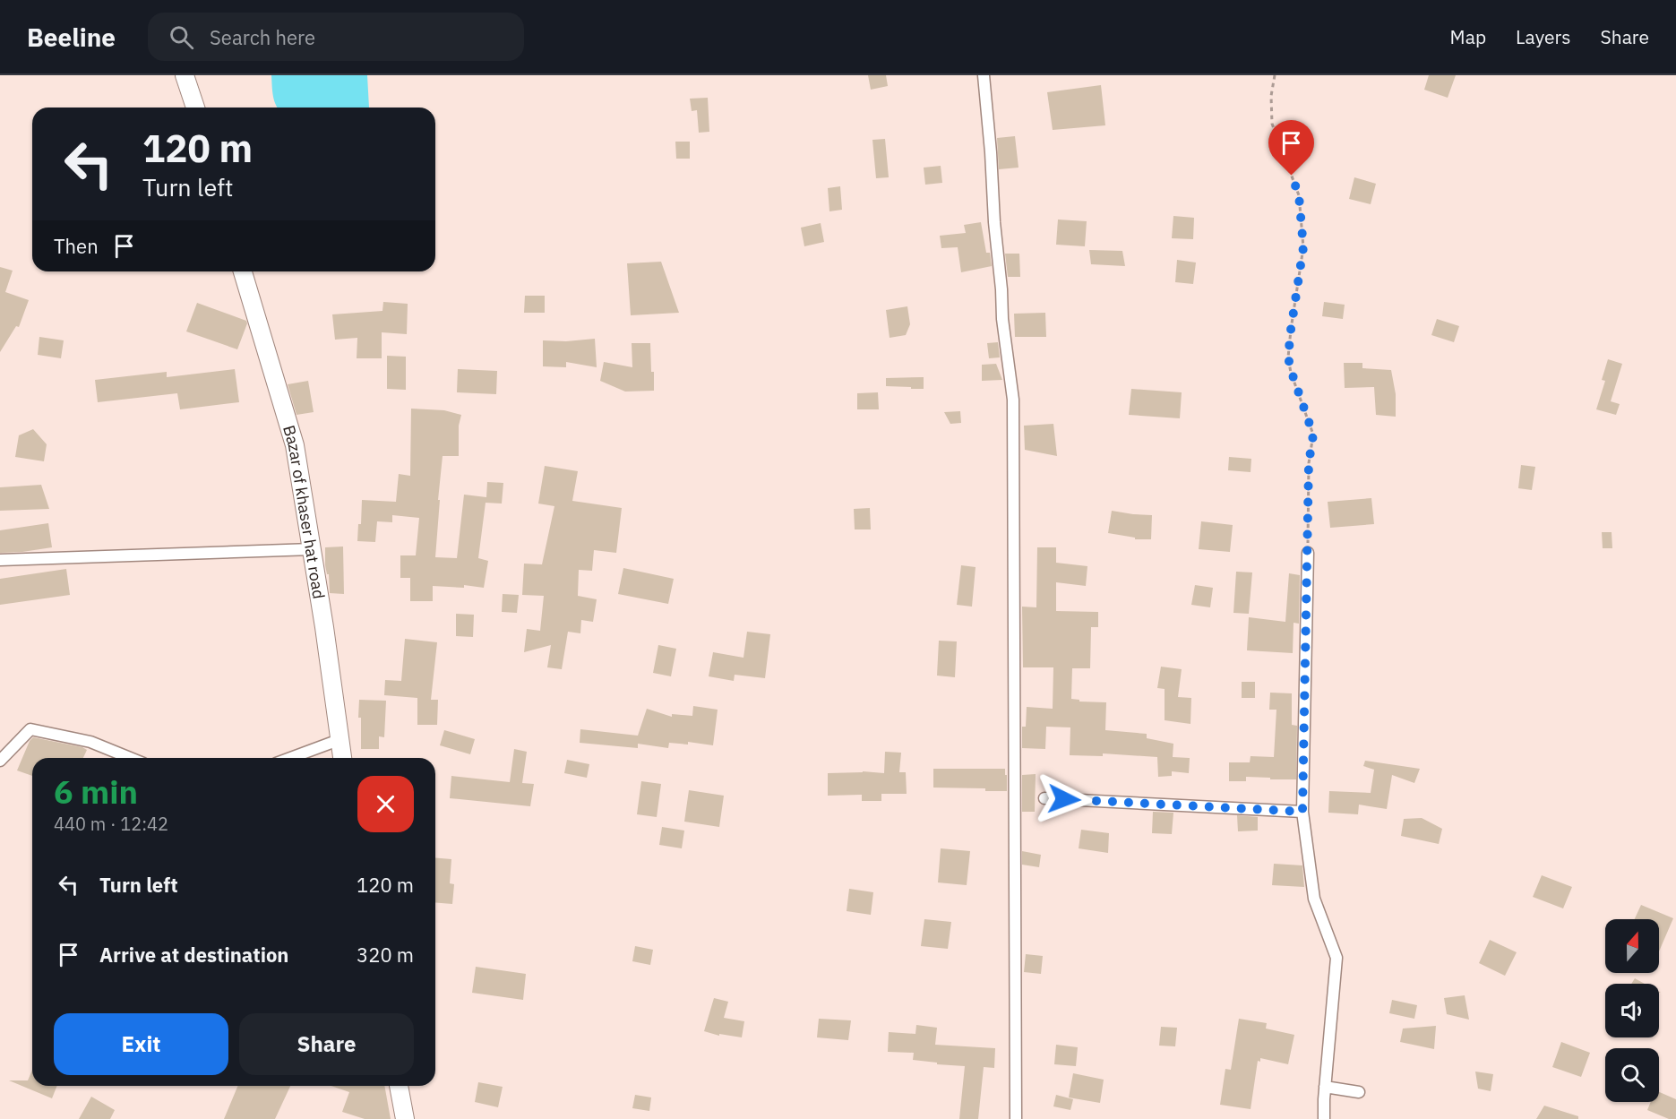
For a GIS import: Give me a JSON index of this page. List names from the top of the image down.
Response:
{
  "streets": {
    "main road": ["Bazar of khaser hat road"]
  },
  "north": "top",
  "page": {
    "header": "Beeline",
    "search": "Search here",
    "nav": ["Map", "Layers", "Share"],
    "turn": ["120 m", "Turn left"],
    "then": "Then",
    "heading": ["6 min", "440 m · 12:42"],
    "list": [
      {
        "name": "Turn left",
        "value": "120 m"
      },
      {
        "name": "Arrive at destination",
        "value": "320 m"
      }
    ],
    "buttons": ["Exit", "Share"]
  }
}
